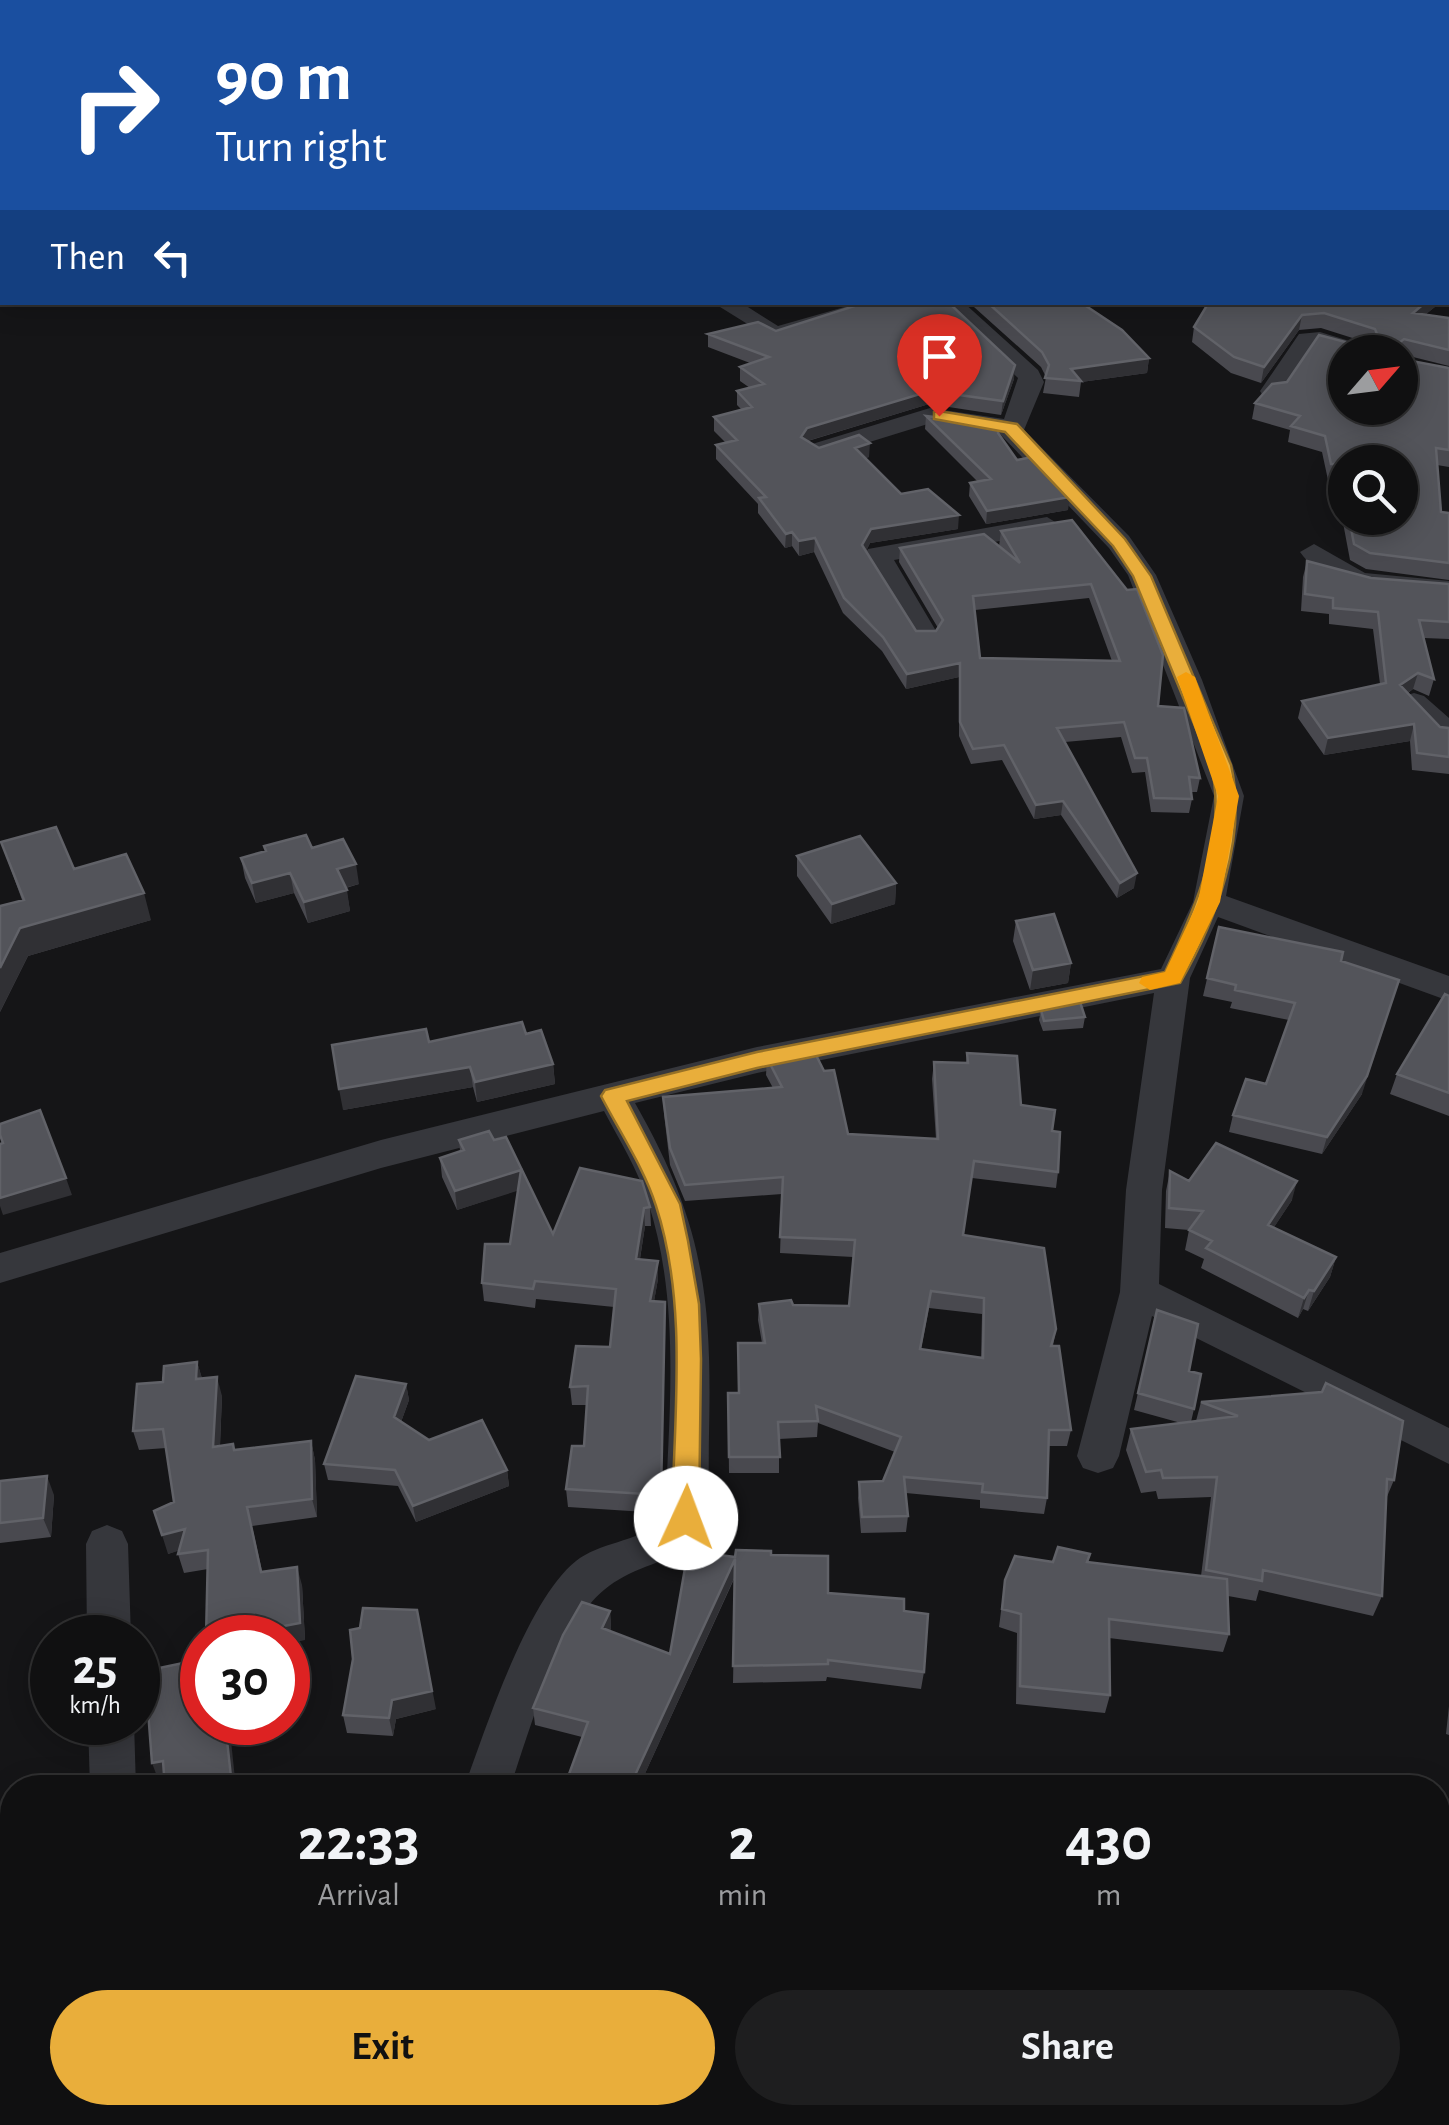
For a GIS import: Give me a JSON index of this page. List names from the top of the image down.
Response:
{
  "north": "top right",
  "page": {
    "turn": ["90 m", "Turn right"],
    "then": "Then",
    "speed": "25 km/h",
    "limit": "30",
    "eta": [
      "22:33",
      "Arrival",
      "2",
      "min",
      "430",
      "m"
    ],
    "buttons": ["Exit", "Share"]
  }
}
